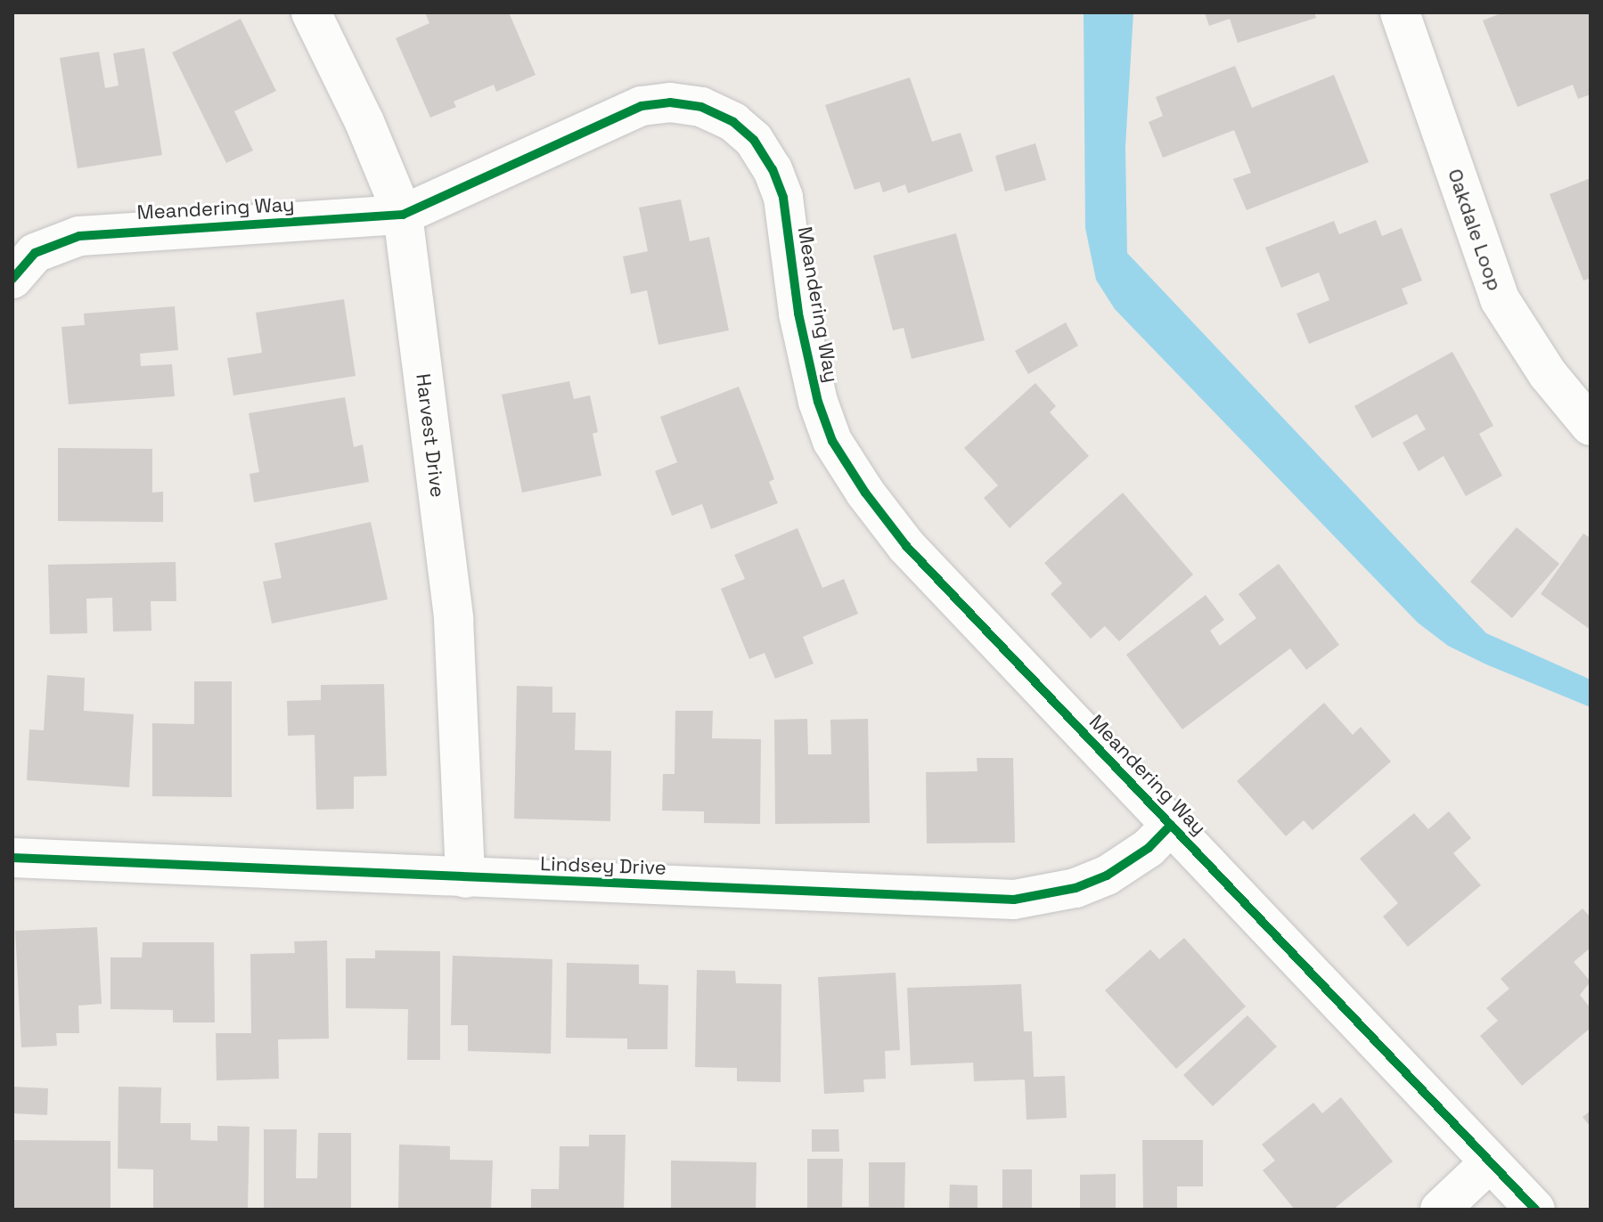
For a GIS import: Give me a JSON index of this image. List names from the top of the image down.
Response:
{
  "streets": {
    "street": [
      "Meandering Way",
      "Oakdale Loop",
      "Harvest Drive",
      "Lindsey Drive"
    ]
  },
  "crossings": [
    ["Meandering Way", "Harvest Drive"],
    ["Meandering Way", "Lindsey Drive"],
    ["Harvest Drive", "Lindsey Drive"]
  ]
}
